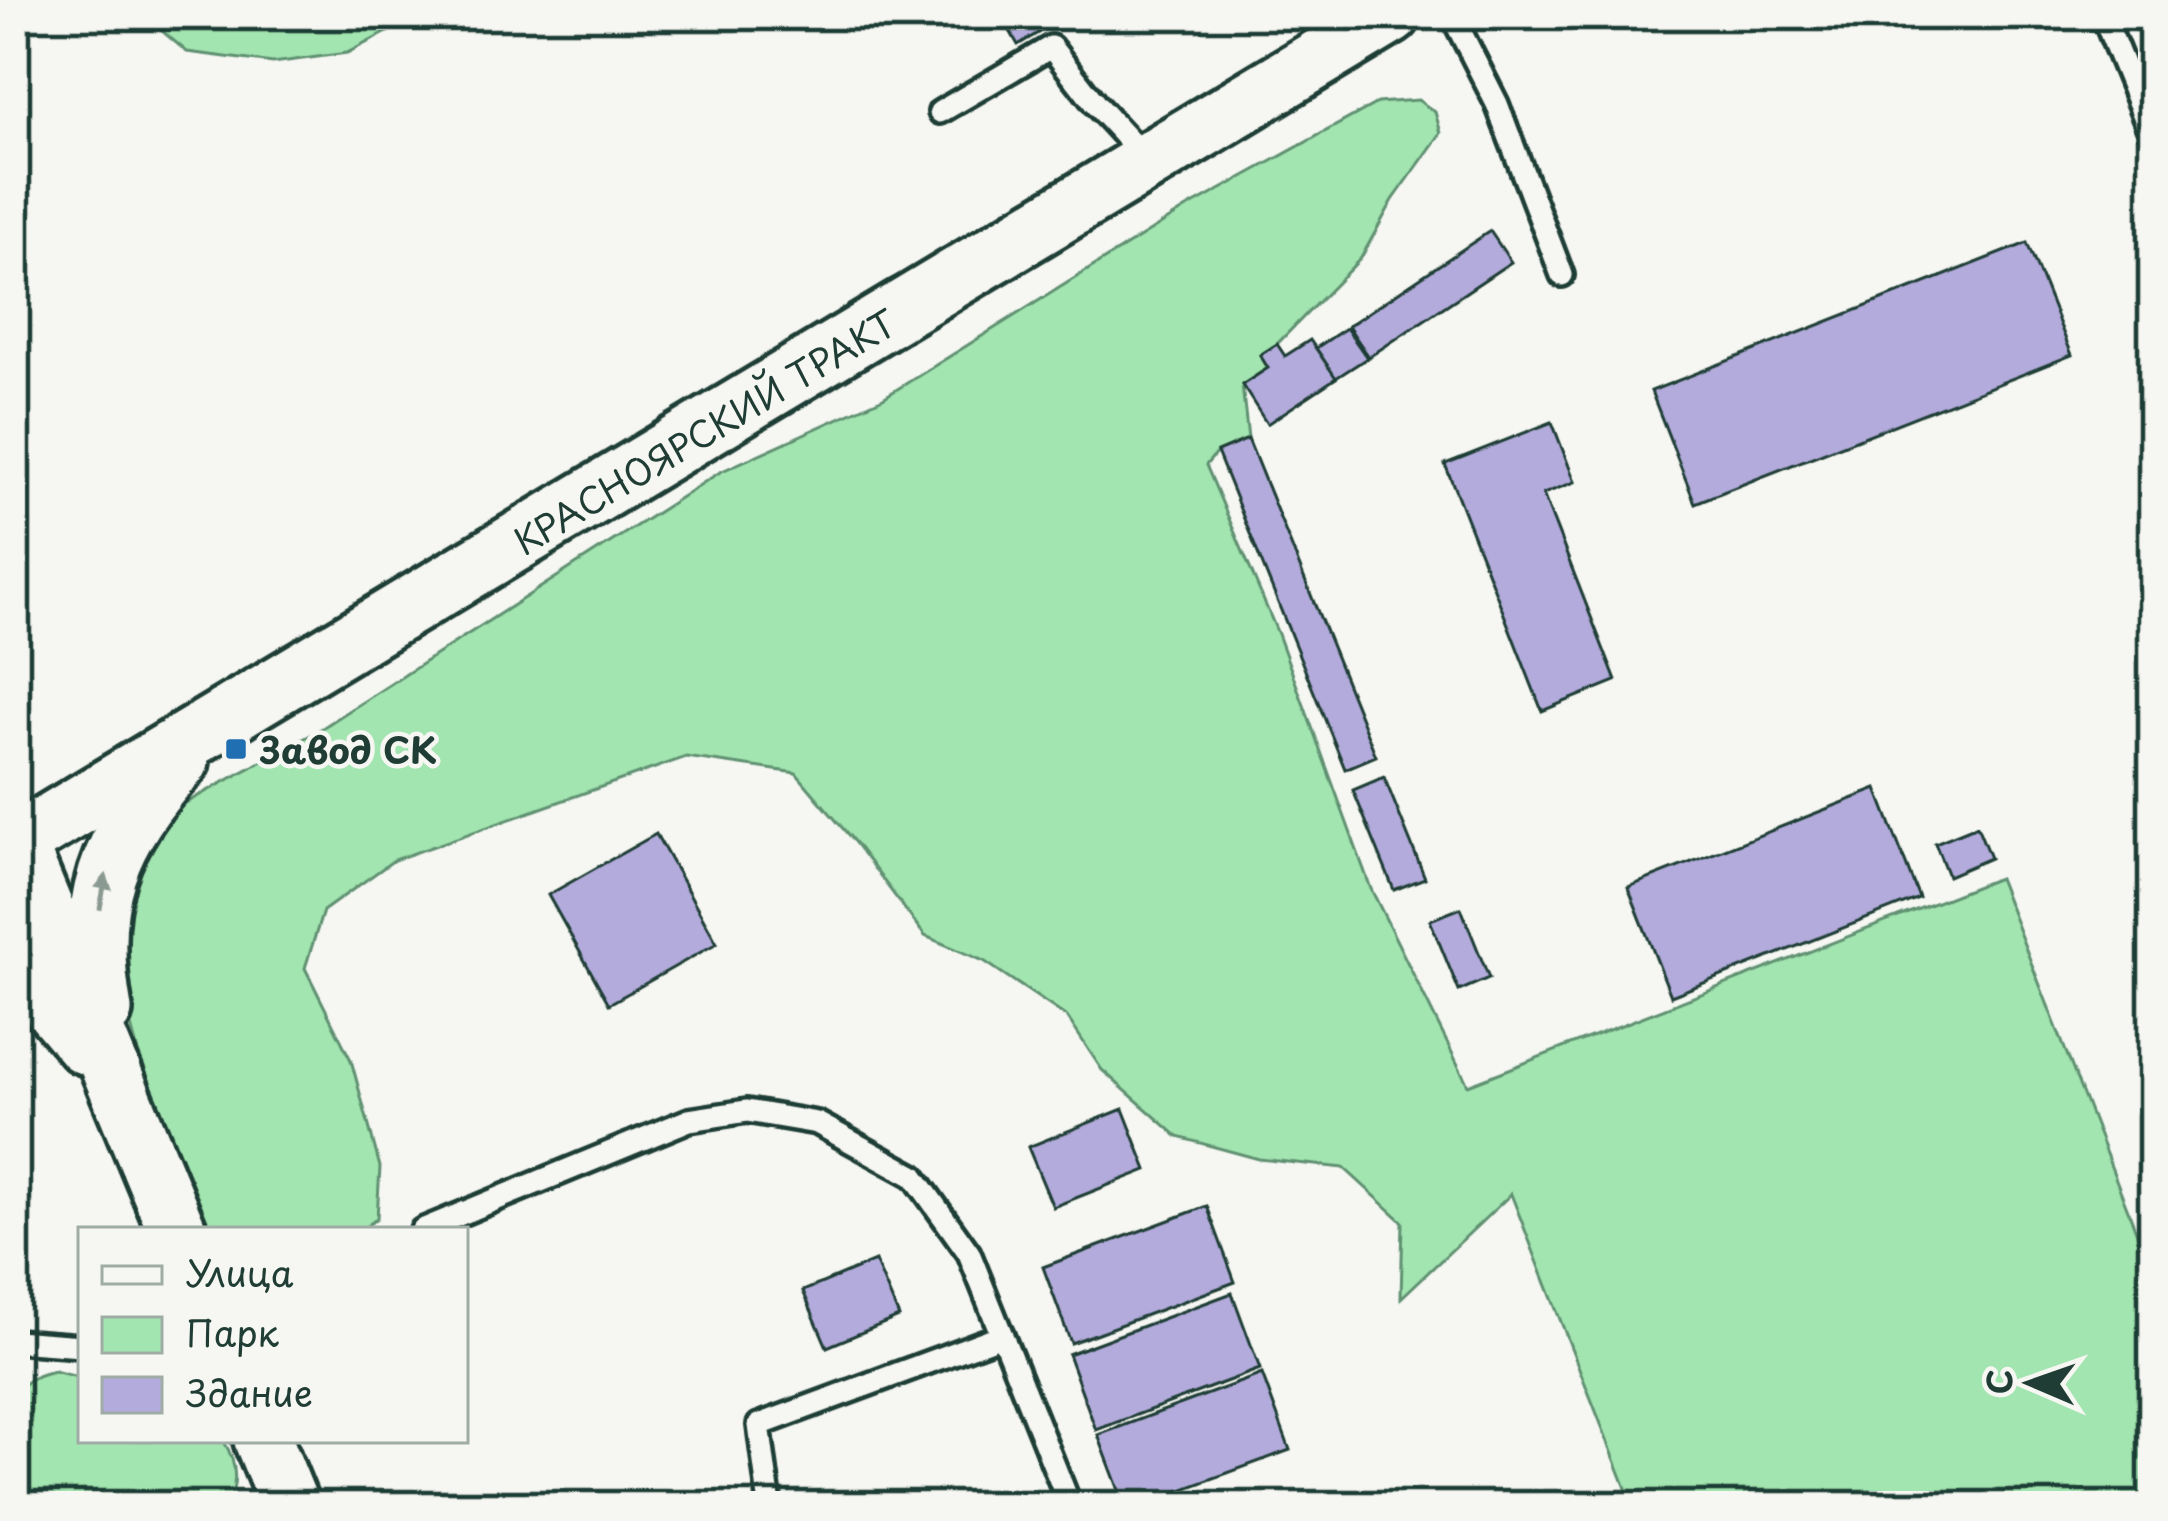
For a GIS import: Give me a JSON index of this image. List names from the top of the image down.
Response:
{
  "streets": {
    "main road": ["КРАСНОЯРСКИЙ ТРАКТ"]
  },
  "places": {
    "transit": ["Завод СК"]
  },
  "legend": ["Улица", "Парк", "Здание"],
  "north": "left"
}
